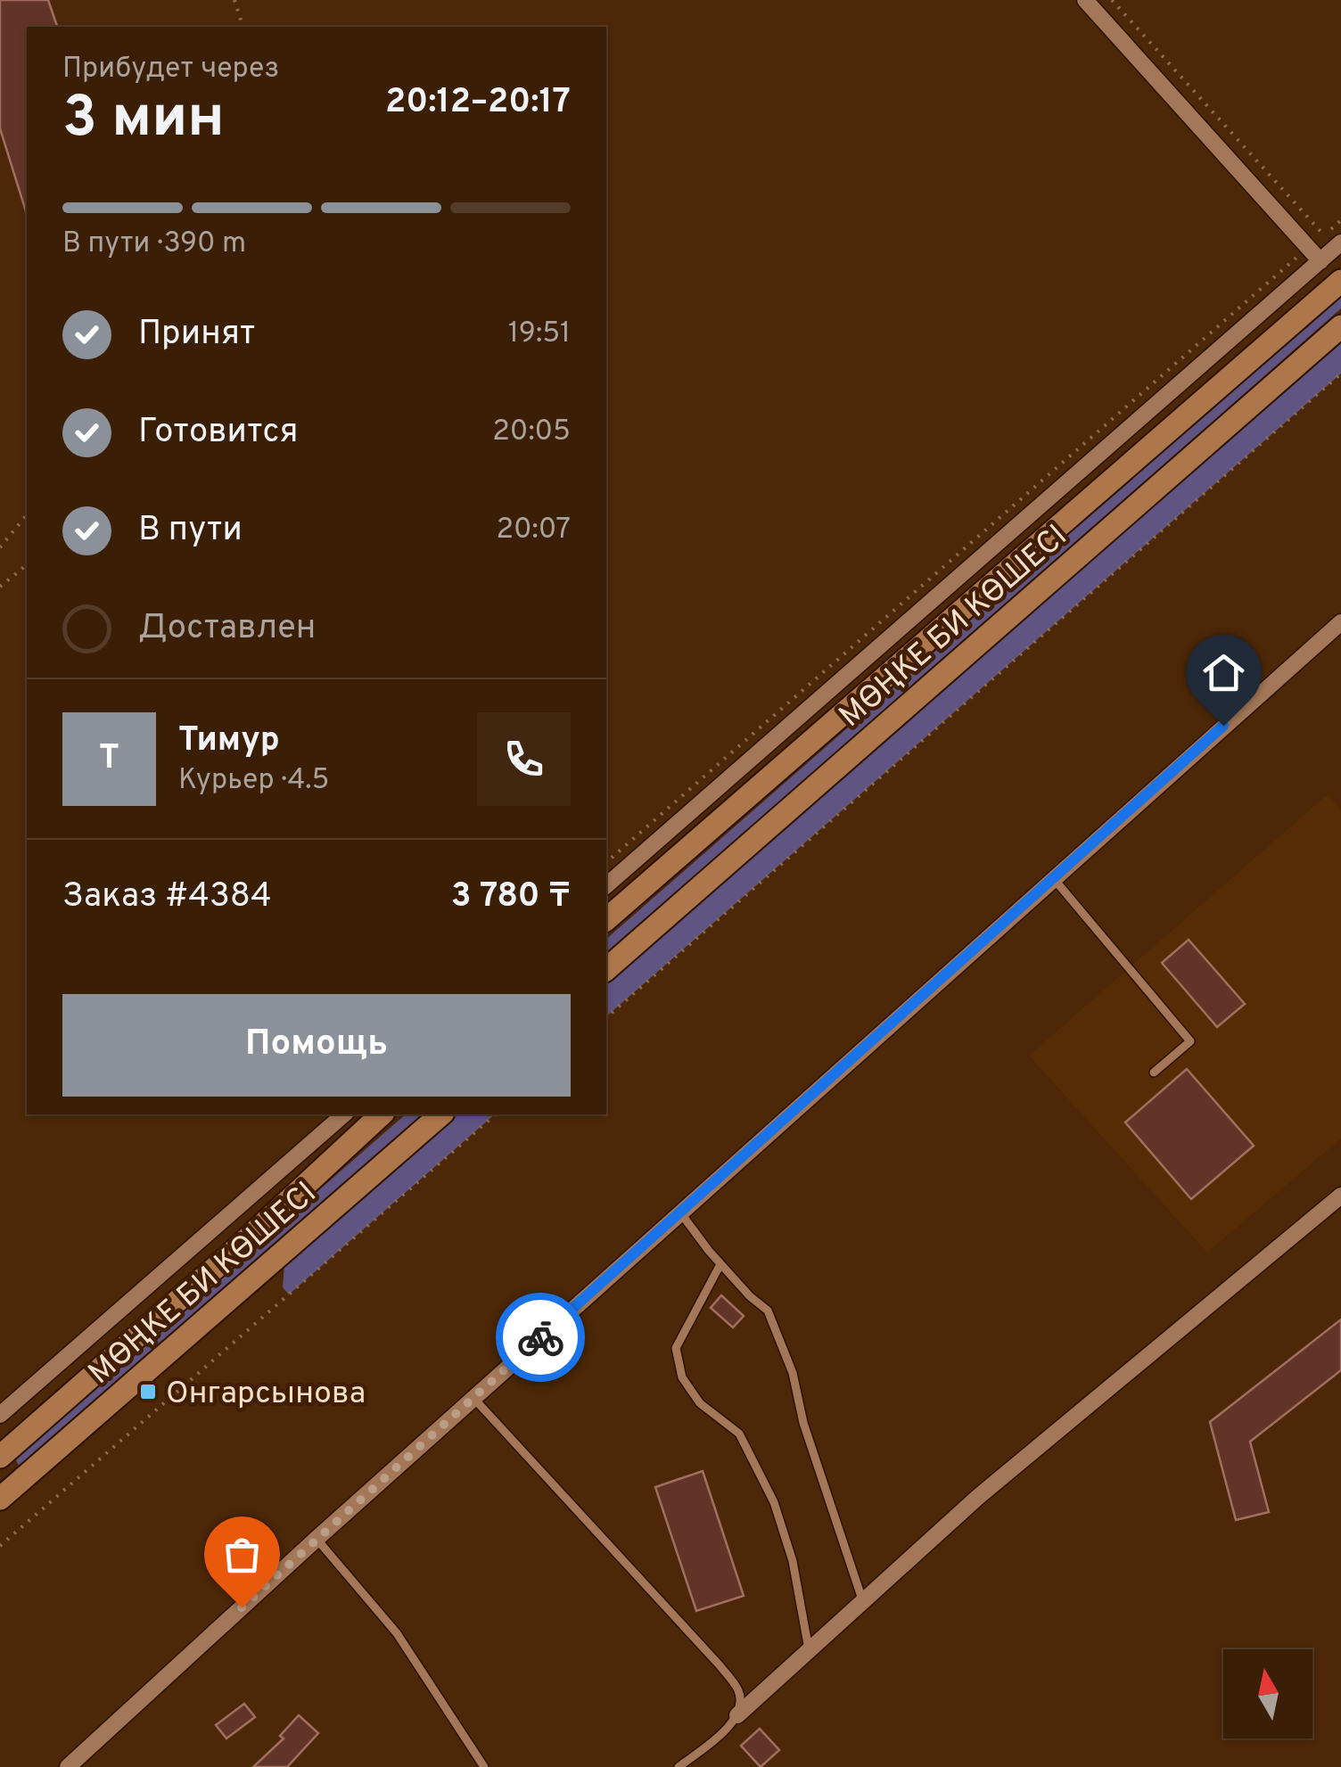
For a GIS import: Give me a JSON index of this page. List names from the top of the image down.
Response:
{
  "streets": {
    "main road": ["МӨҢКЕ БИ КӨШЕСІ"]
  },
  "places": {
    "transit": ["Онгарсынова"]
  },
  "north": "top",
  "page": {
    "heading": ["3 мин", "Прибудет через", "20:12–20:17"],
    "panel": [
      "Тимур",
      "Курьер · 4.5",
      "Заказ #4384",
      "3 780 ₸"
    ],
    "bar": "В пути · 390 m",
    "list": [
      ["Принят", "19:51"],
      ["Готовится", "20:05"],
      ["В пути", "20:07"],
      "Доставлен"
    ],
    "round": "Т",
    "buttons": "Помощь"
  }
}
